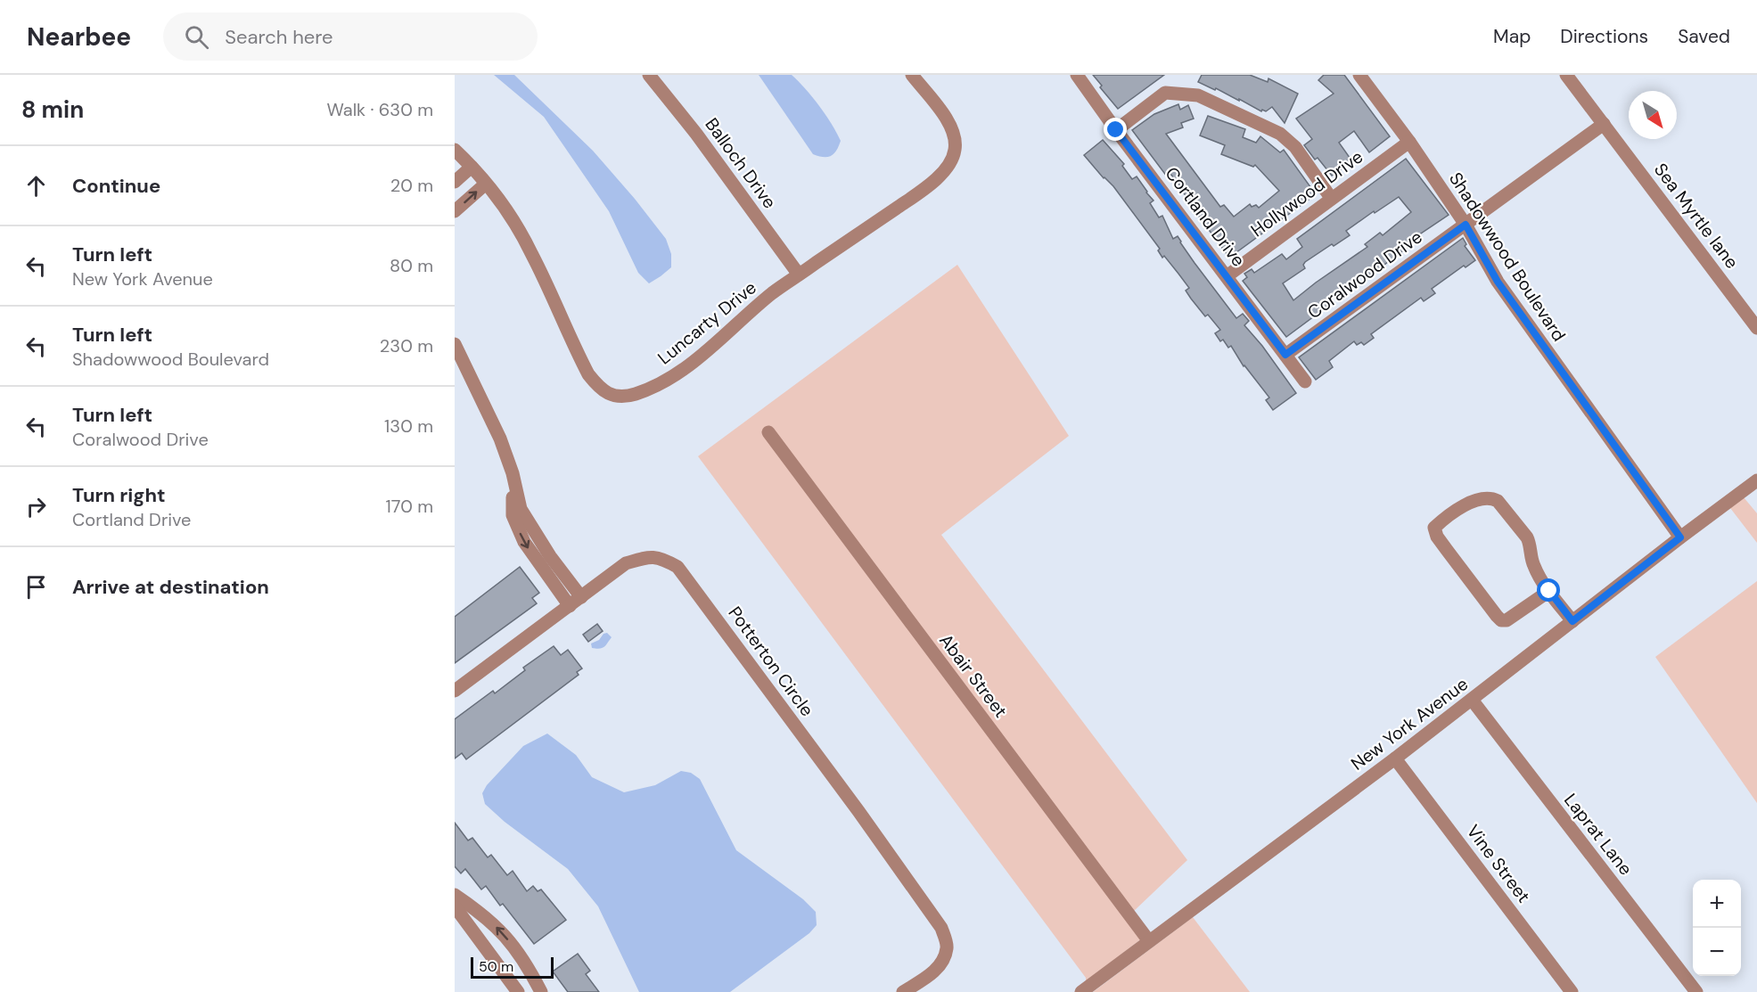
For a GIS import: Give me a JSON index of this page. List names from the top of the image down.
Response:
{
  "streets": {
    "street": [
      "Balloch Drive",
      "Hollywood Drive",
      "Sea Myrtle lane",
      "Cortland Drive",
      "Shadowwood Boulevard",
      "Coralwood Drive",
      "Luncarty Drive",
      "Potterton Circle",
      "Abair Street",
      "New York Avenue",
      "Laprat Lane",
      "Vine Street"
    ]
  },
  "crossings": [
    ["Balloch Drive", "Luncarty Drive"],
    ["Hollywood Drive", "Cortland Drive"],
    ["Hollywood Drive", "Shadowwood Boulevard"],
    ["Sea Myrtle lane", "Coralwood Drive"],
    ["Cortland Drive", "Coralwood Drive"],
    ["Shadowwood Boulevard", "Coralwood Drive"],
    ["Shadowwood Boulevard", "New York Avenue"],
    ["Abair Street", "New York Avenue"],
    ["New York Avenue", "Laprat Lane"],
    ["New York Avenue", "Vine Street"]
  ],
  "scale_bar": "50 m",
  "north": "bottom right",
  "page": {
    "header": "Nearbee",
    "search": "Search here",
    "nav": ["Map", "Directions", "Saved"],
    "heading": ["8 min", "Walk · 630 m"],
    "list": [
      ["Continue", "20 m"],
      ["Turn left", "New York Avenue", "80 m"],
      ["Turn left", "Shadowwood Boulevard", "230 m"],
      ["Turn left", "Coralwood Drive", "130 m"],
      ["Turn right", "Cortland Drive", "170 m"],
      "Arrive at destination"
    ],
    "map_buttons": ["+", "−"],
    "scale": "50 m"
  }
}
